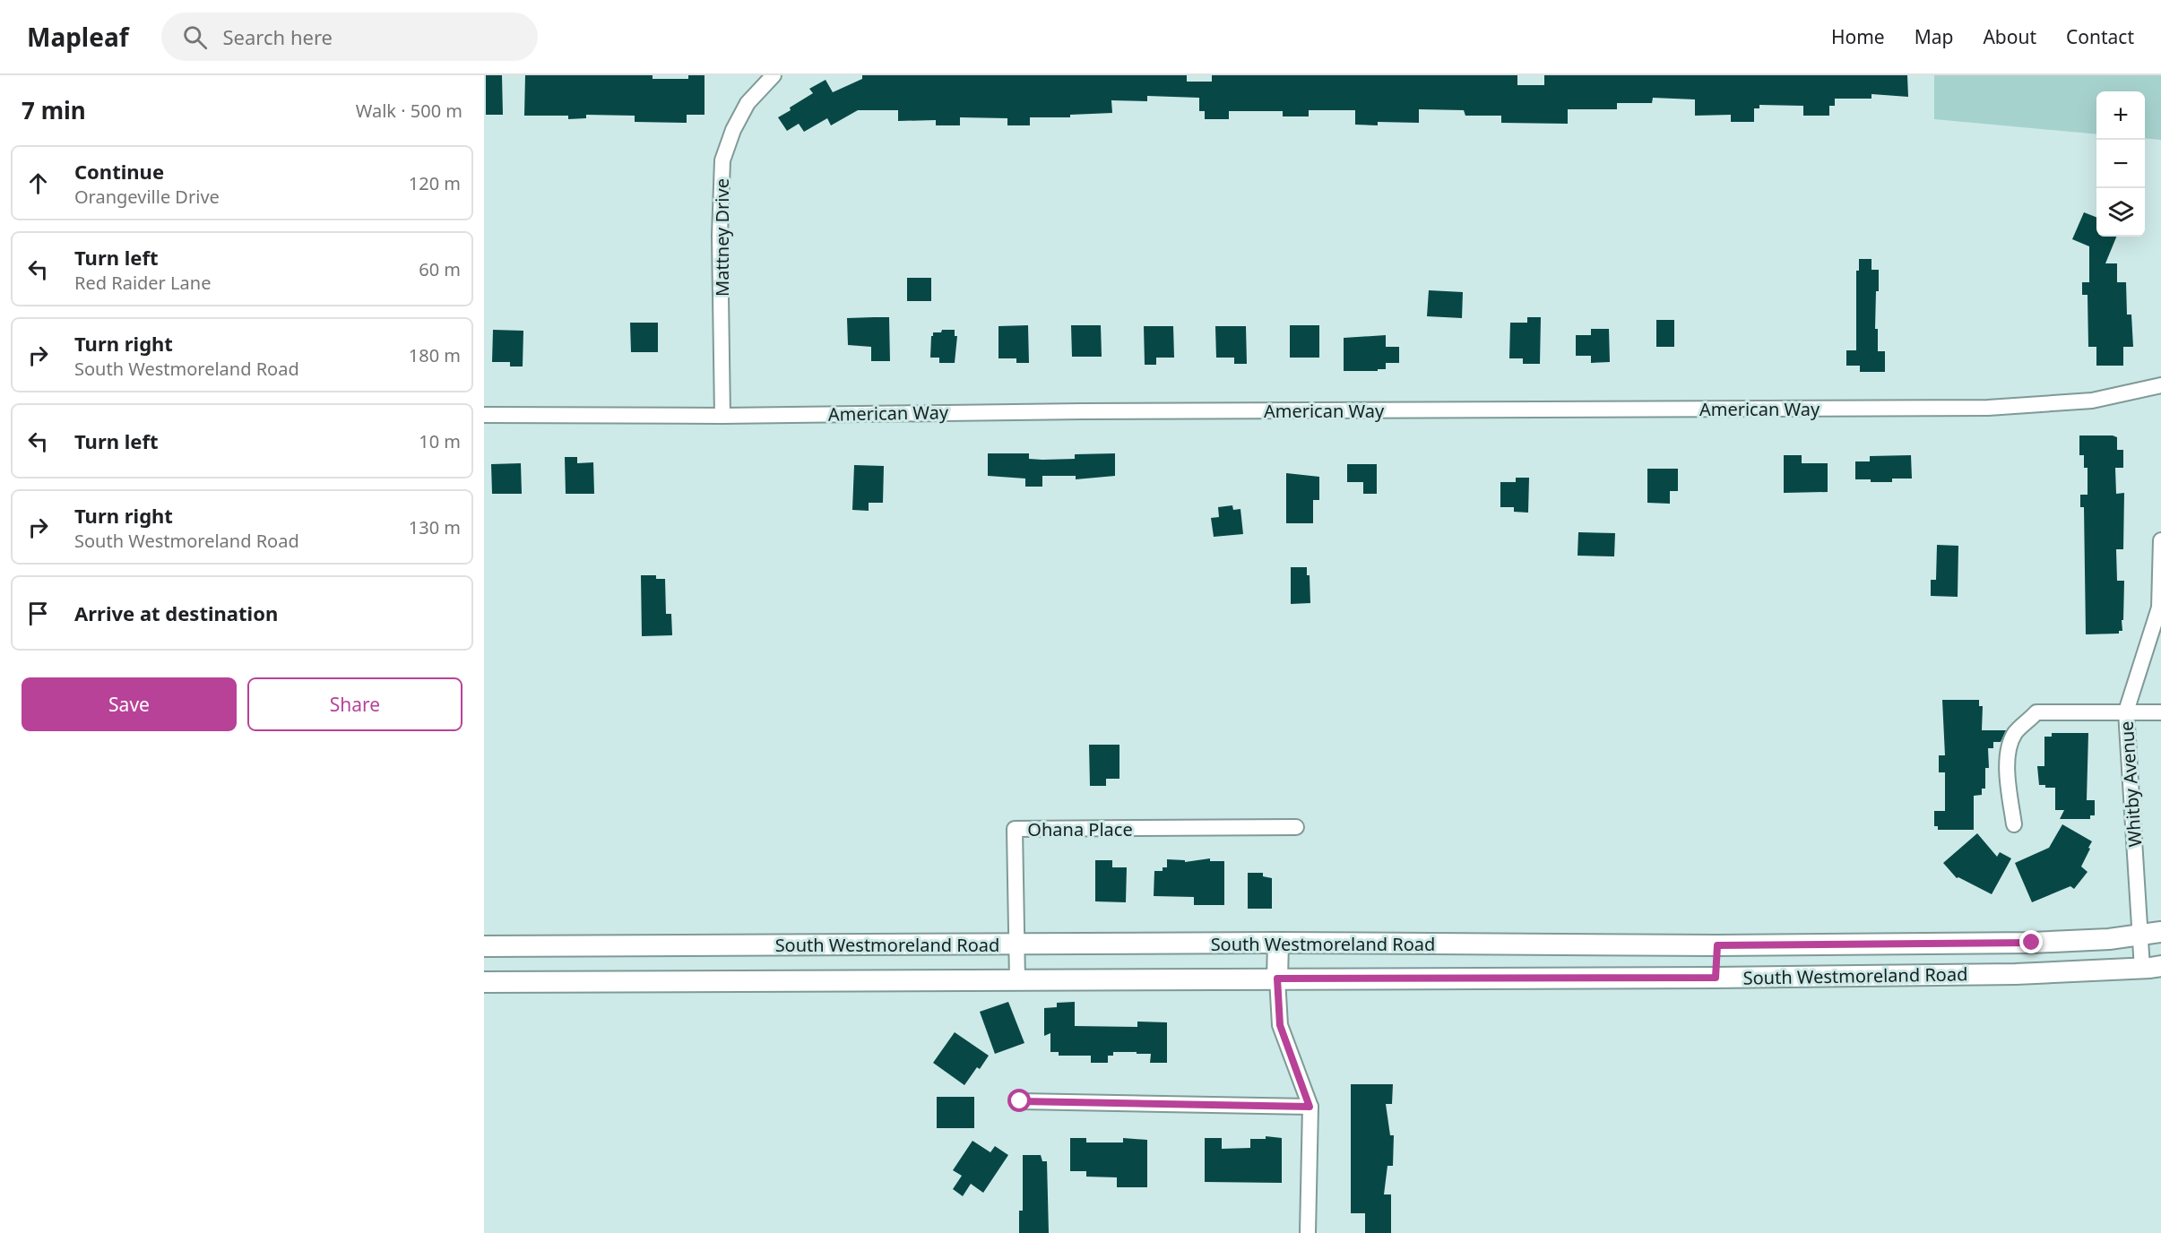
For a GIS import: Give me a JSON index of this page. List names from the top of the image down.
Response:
{
  "streets": {
    "main road": ["South Westmoreland Road"],
    "street": [
      "Mattney Drive",
      "American Way",
      "Whitby Avenue",
      "Ohana Place"
    ]
  },
  "crossings": [
    ["Mattney Drive", "American Way"],
    ["Whitby Avenue", "South Westmoreland Road"],
    ["Ohana Place", "South Westmoreland Road"]
  ],
  "page": {
    "header": "Mapleaf",
    "search": "Search here",
    "nav": [
      "Home",
      "Map",
      "About",
      "Contact"
    ],
    "heading": ["7 min", "Walk · 500 m"],
    "map_buttons": ["+", "−"],
    "list": [
      ["Continue", "Orangeville Drive", "120 m"],
      ["Turn left", "Red Raider Lane", "60 m"],
      ["Turn right", "South Westmoreland Road", "180 m"],
      ["Turn left", "10 m"],
      ["Turn right", "South Westmoreland Road", "130 m"],
      "Arrive at destination"
    ],
    "buttons": ["Save", "Share"]
  }
}
